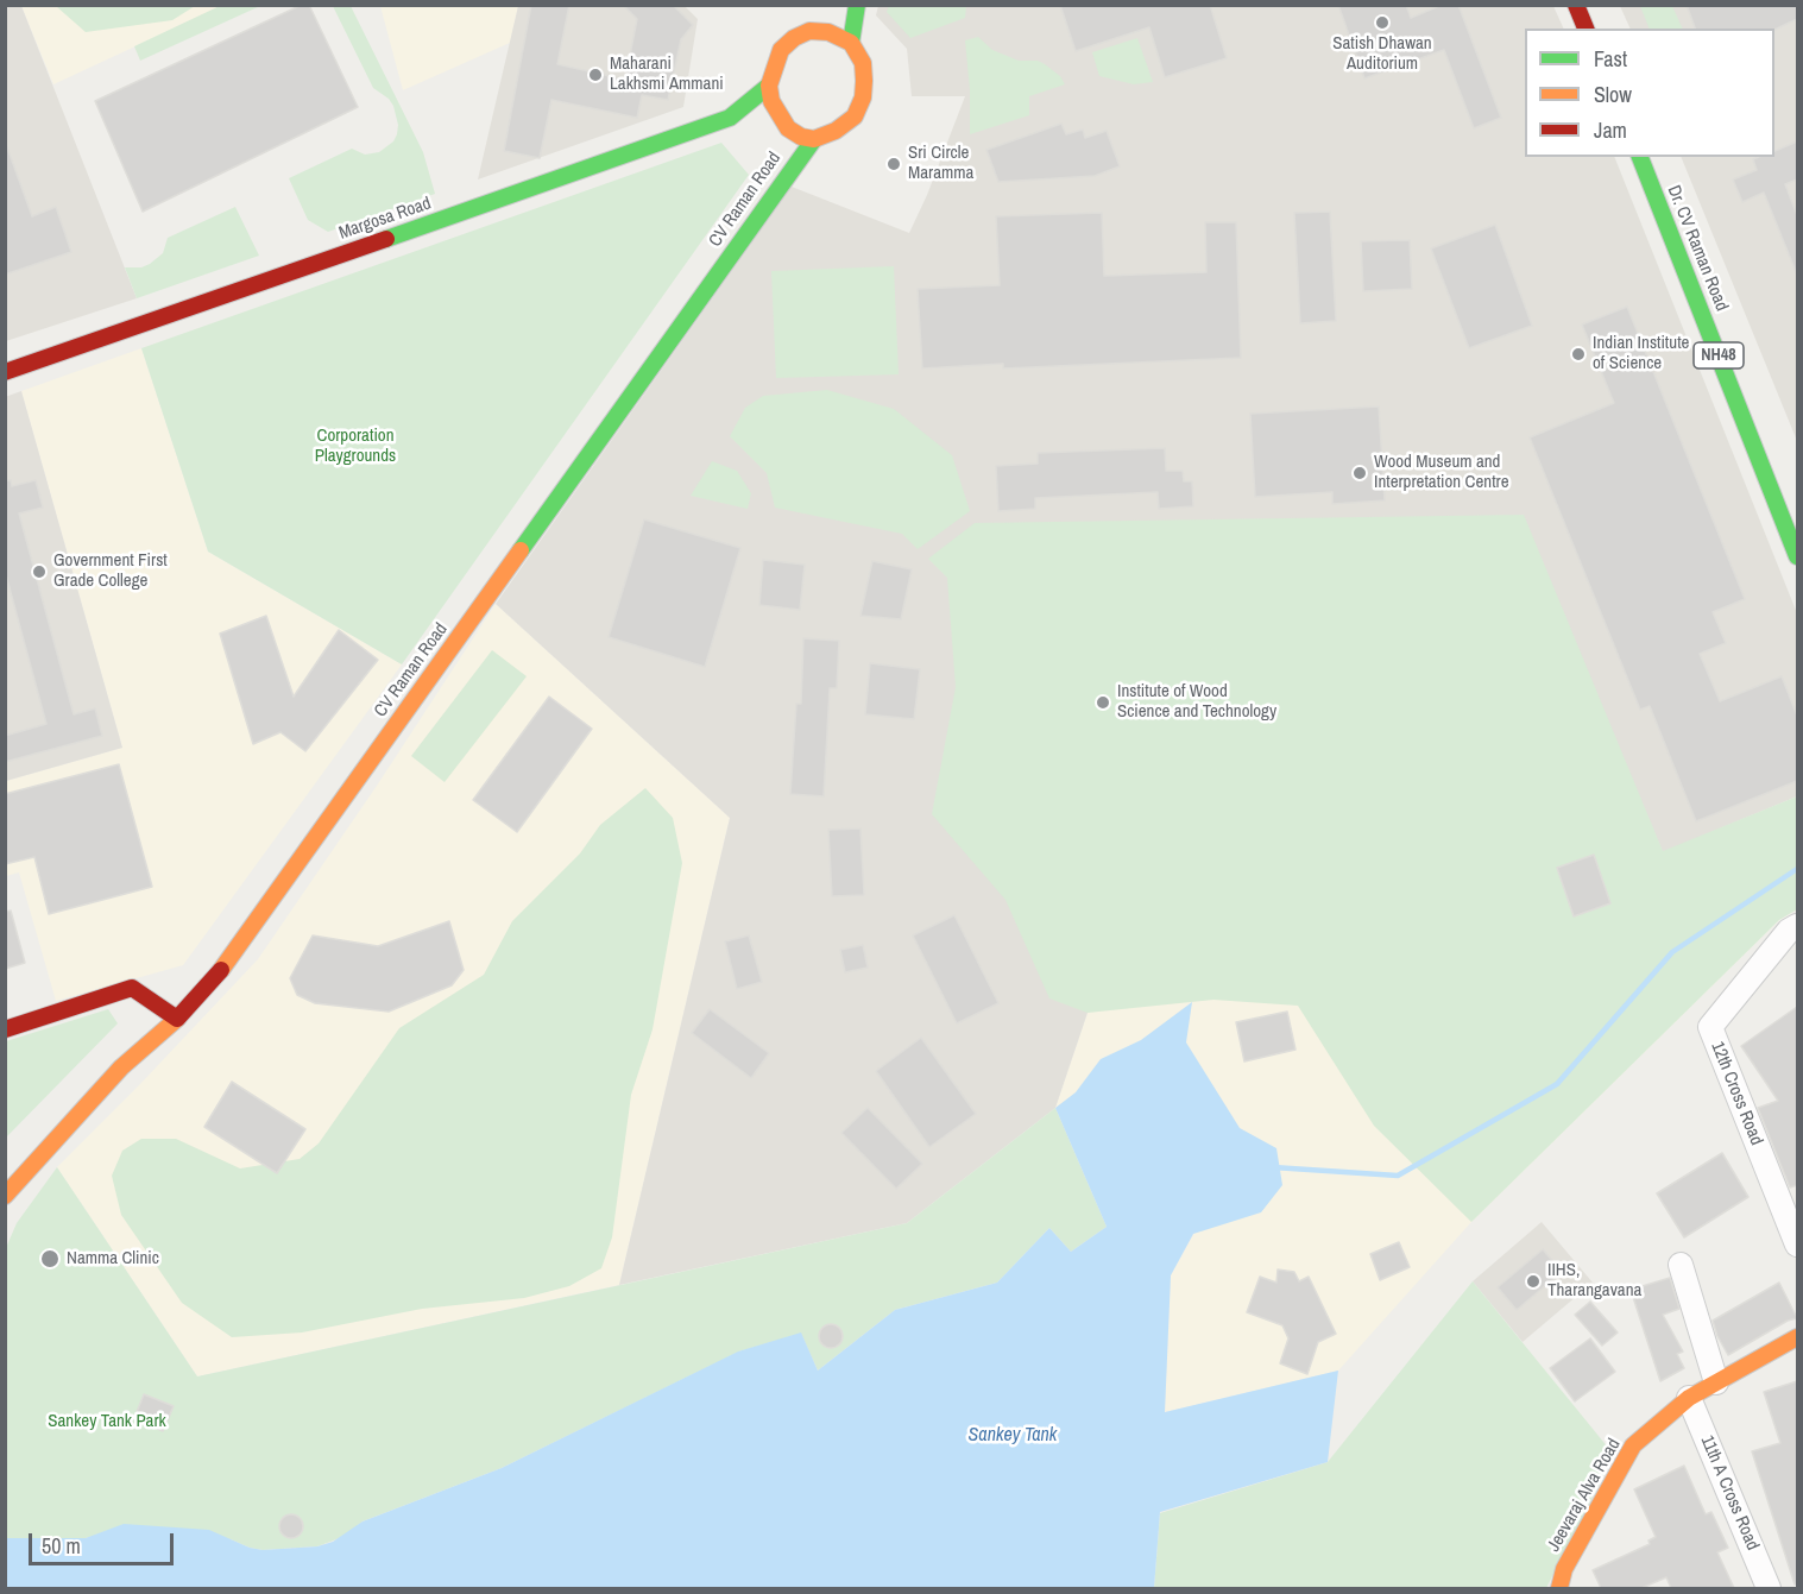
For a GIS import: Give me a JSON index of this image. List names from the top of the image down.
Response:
{
  "streets": {
    "main road": [
      "CV Raman Road",
      "Margosa Road",
      "Dr. CV Raman Road",
      "NH48",
      "Jeevaraj Alva Road"
    ],
    "street": ["12th Cross Road", "11th A Cross Road"]
  },
  "crossings": [
    ["CV Raman Road", "Margosa Road"],
    ["11th A Cross Road", "Jeevaraj Alva Road"]
  ],
  "water": ["Sankey Tank"],
  "parks": ["Corporation Playgrounds", "Sankey Tank Park"],
  "places": [
    "Satish Dhawan Auditorium",
    "Maharani Lakhsmi Ammani",
    "Sri Circle Maramma",
    "Indian Institute of Science",
    "Wood Museum and Interpretation Centre",
    "Government First Grade College",
    "Institute of Wood Science and Technology",
    "Namma Clinic",
    "IIHS, Tharangavana"
  ],
  "legend": ["Fast", "Slow", "Jam"],
  "scale_bar": "50 m"
}
